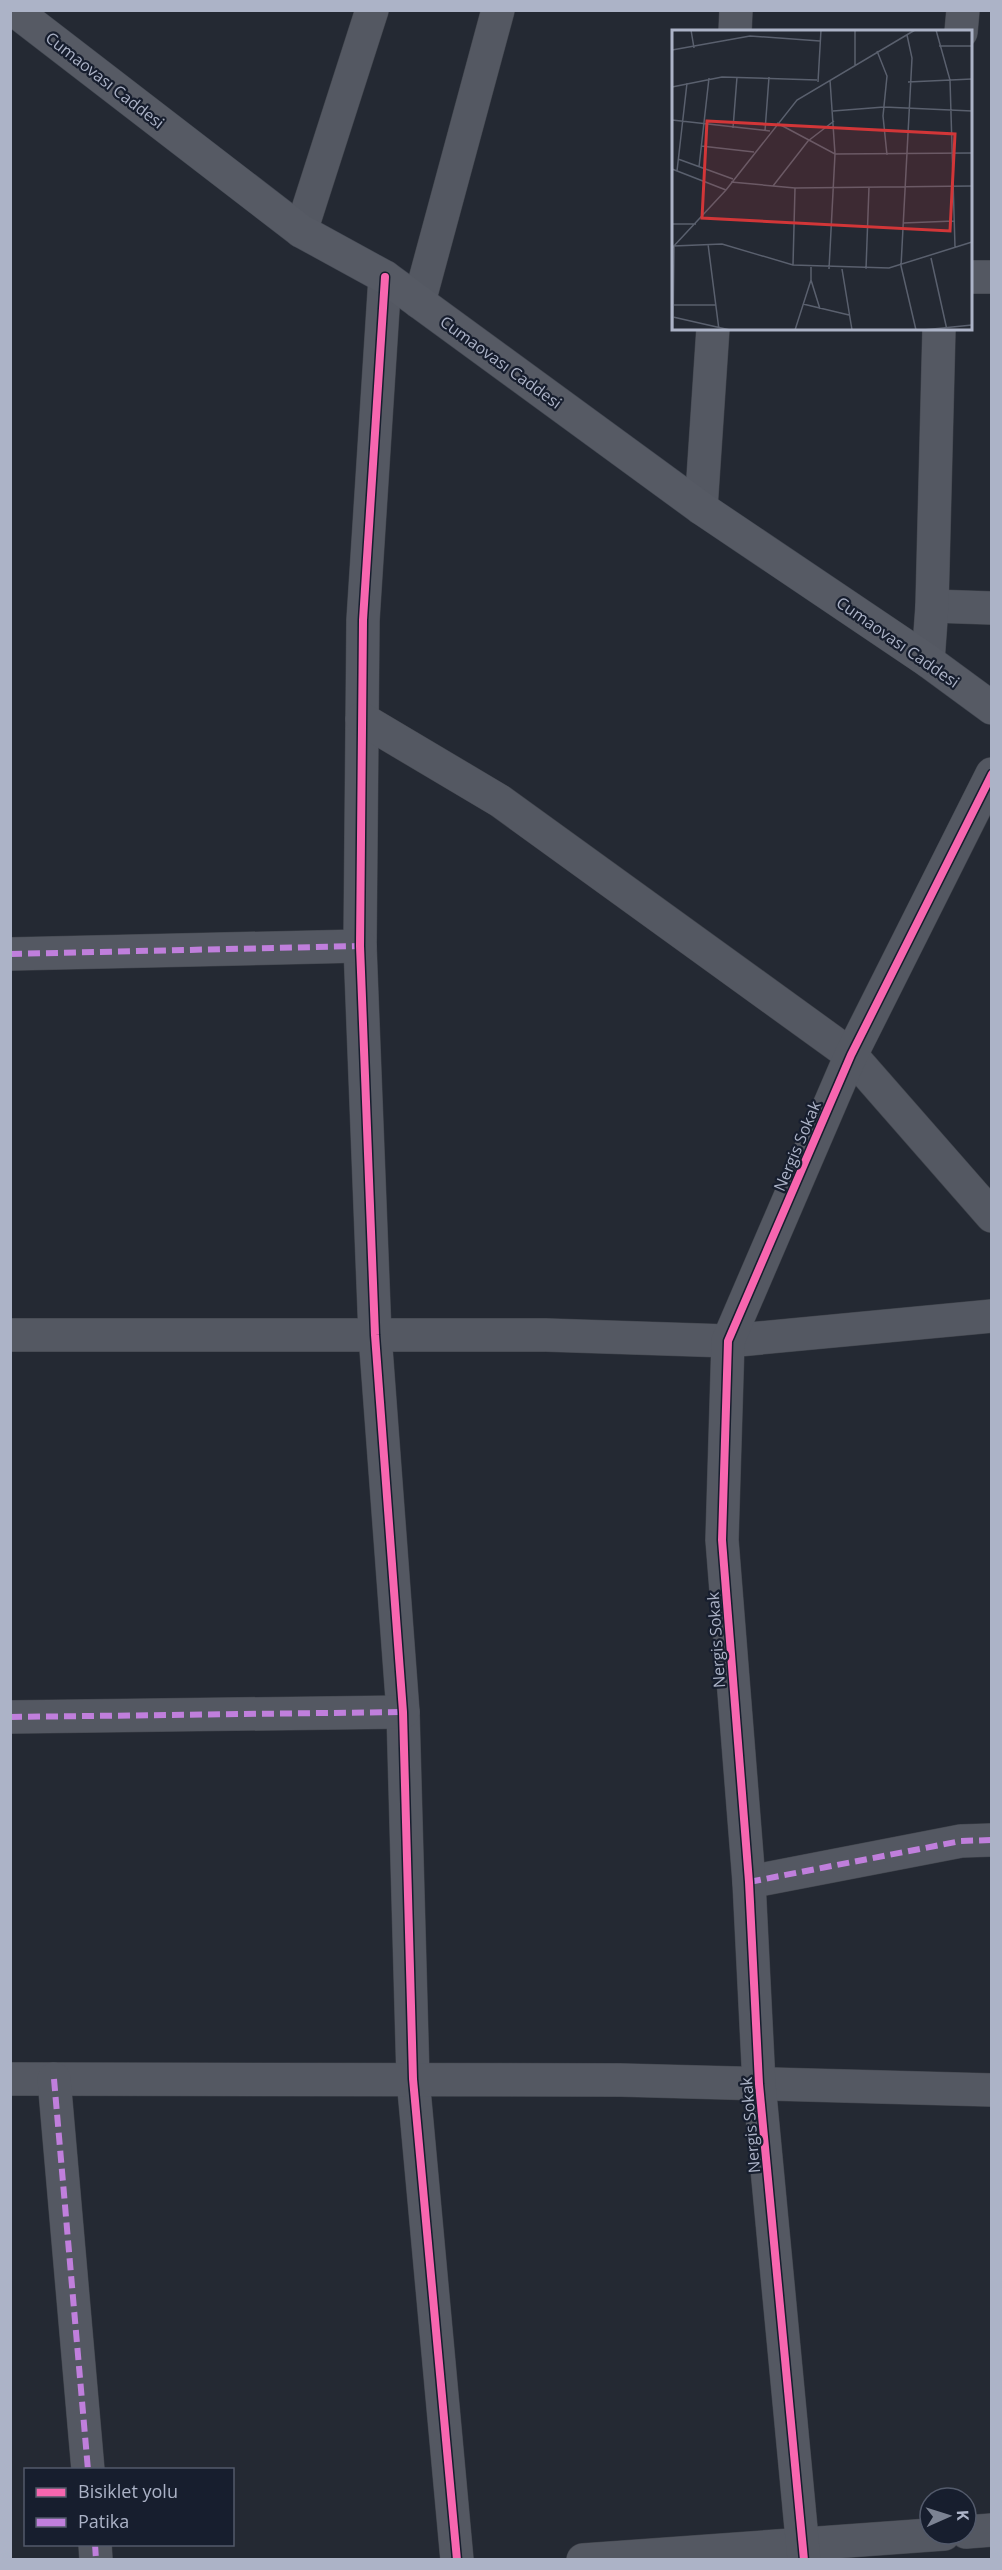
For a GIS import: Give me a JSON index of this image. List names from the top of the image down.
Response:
{
  "streets": {
    "main road": ["Cumaovası Caddesi"],
    "street": ["Nergis Sokak"]
  },
  "legend": ["Bisiklet yolu", "Patika"],
  "north": "right"
}
